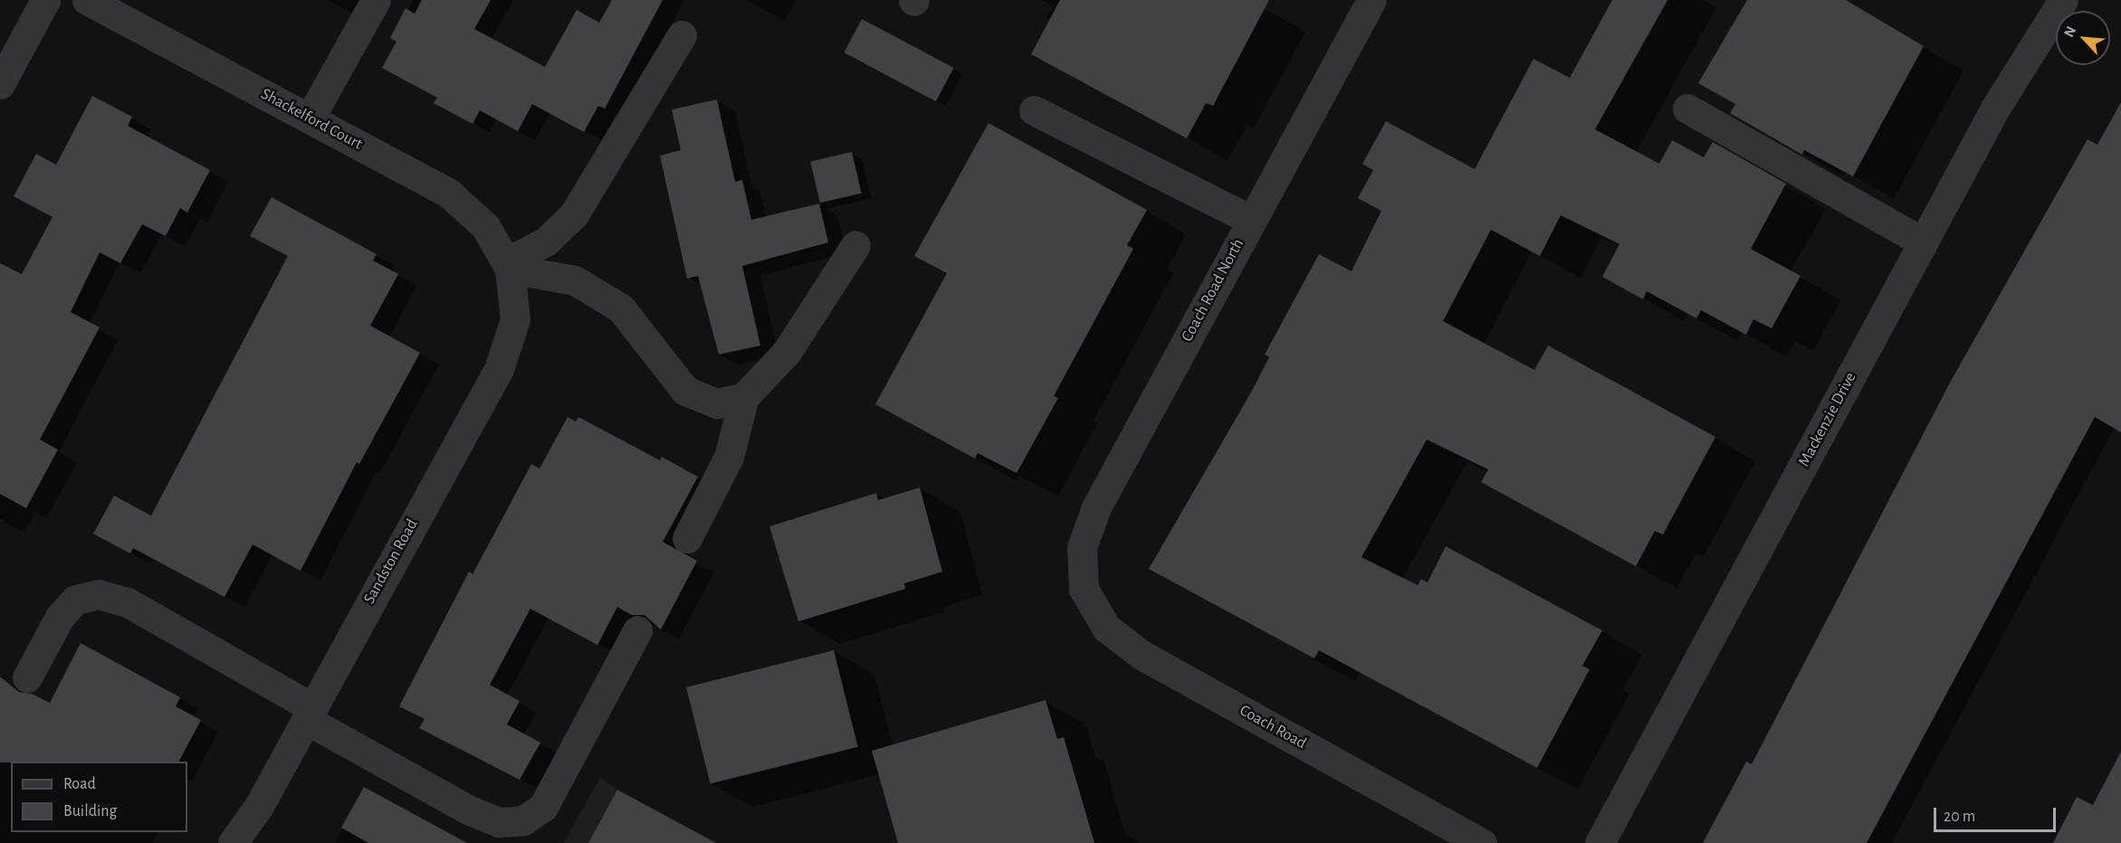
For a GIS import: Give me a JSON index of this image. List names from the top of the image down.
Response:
{
  "streets": {
    "street": [
      "Shackelford Court",
      "Coach Road North",
      "Mackenzie Drive",
      "Sandston Road",
      "Coach Road"
    ]
  },
  "crossings": [
    ["Shackelford Court", "Sandston Road"],
    ["Coach Road North", "Coach Road"]
  ],
  "legend": ["Road", "Building"],
  "scale_bar": "20 m",
  "north": "top left"
}
